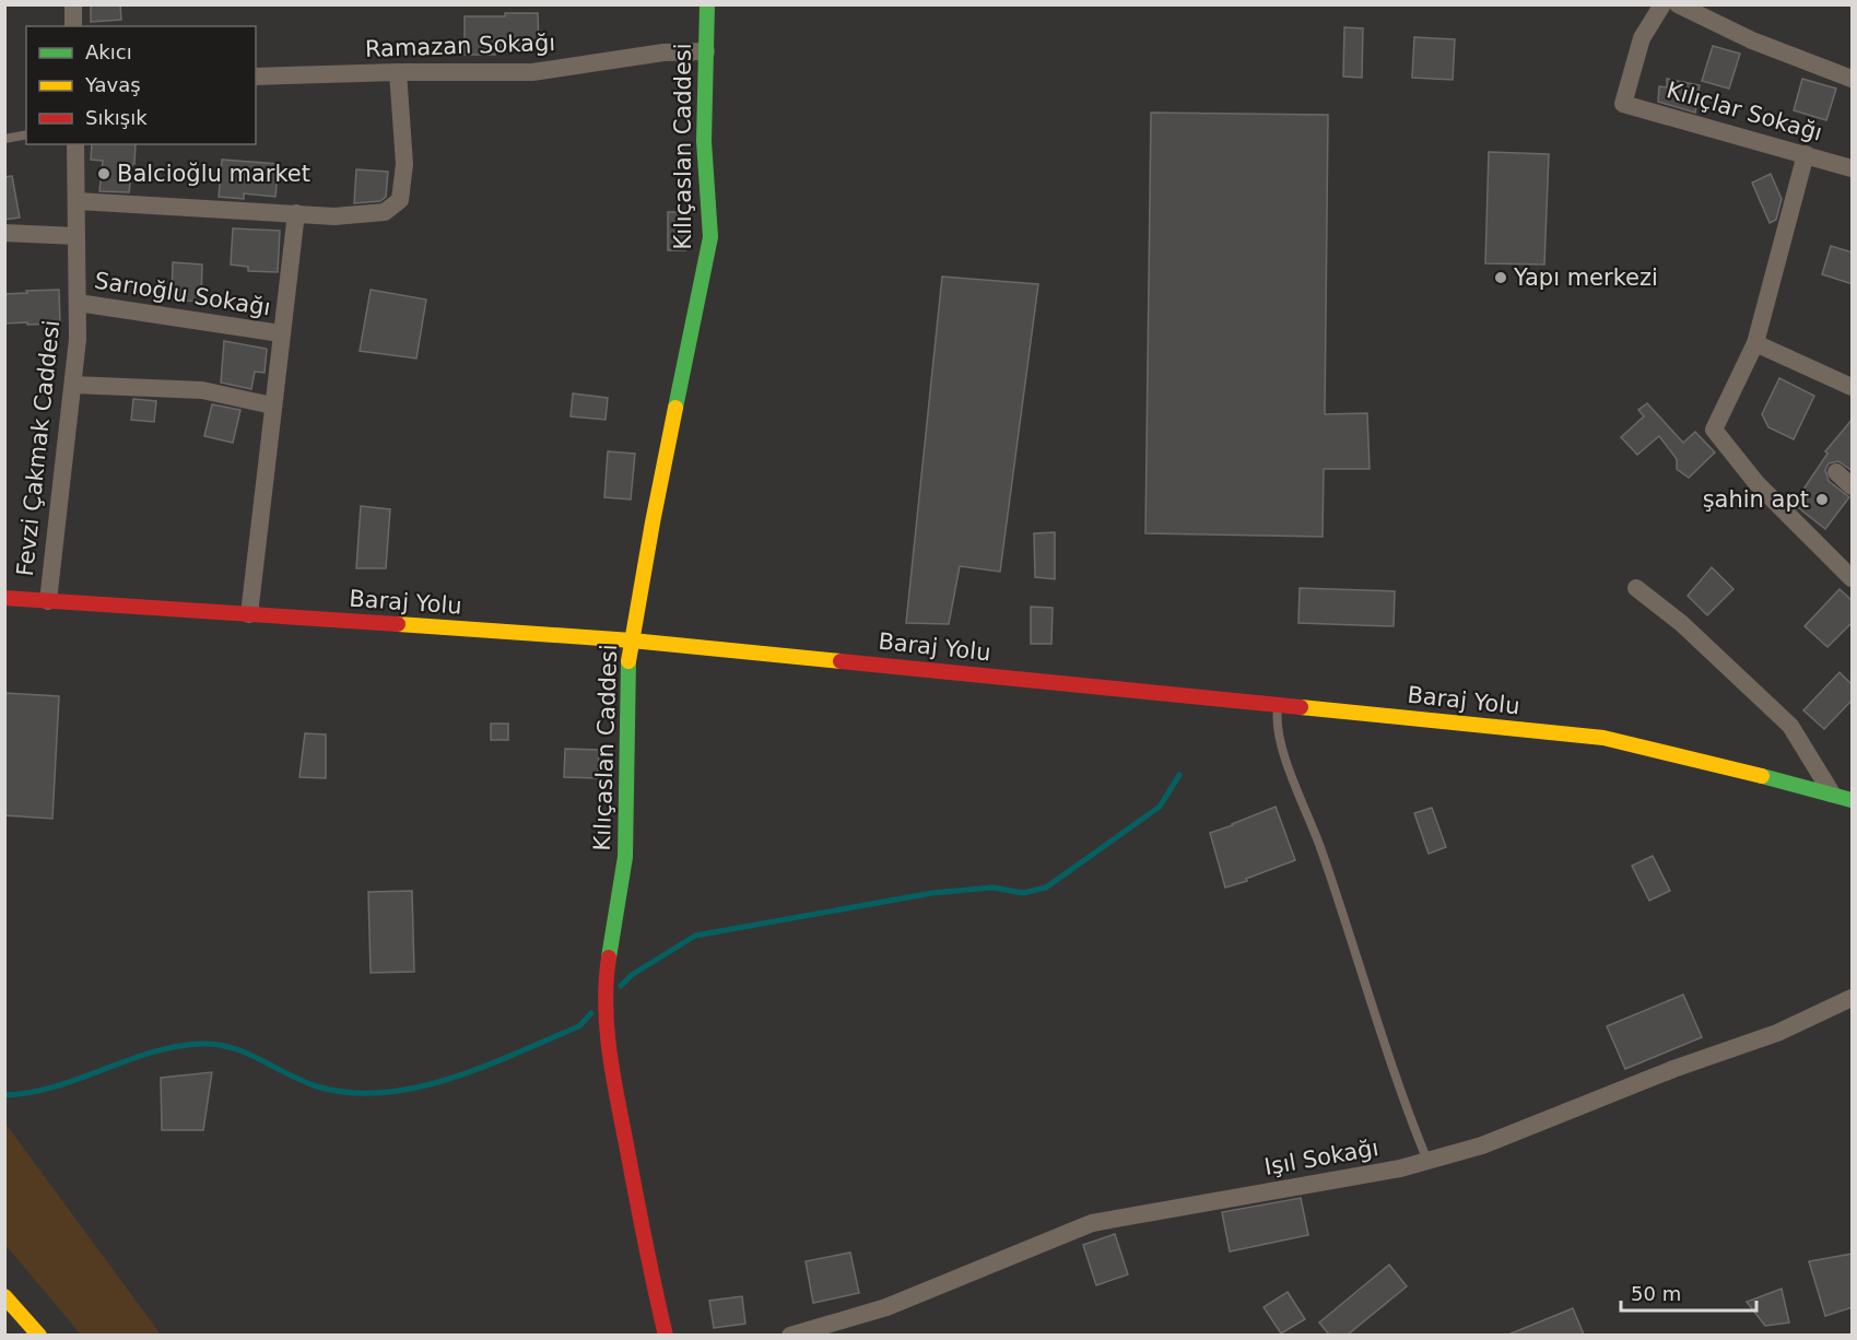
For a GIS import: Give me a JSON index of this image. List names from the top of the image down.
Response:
{
  "streets": {
    "main road": ["Kılıçaslan Caddesi", "Baraj Yolu"],
    "street": [
      "Ramazan Sokağı",
      "Kılıçlar Sokağı",
      "Sarıoğlu Sokağı",
      "Fevzi Çakmak Caddesi",
      "Işıl Sokağı"
    ]
  },
  "crossings": [
    ["Ramazan Sokağı", "Kılıçaslan Caddesi"],
    ["Kılıçaslan Caddesi", "Baraj Yolu"],
    ["Sarıoğlu Sokağı", "Fevzi Çakmak Caddesi"],
    ["Fevzi Çakmak Caddesi", "Baraj Yolu"]
  ],
  "places": ["Balcioğlu market", "Yapı merkezi", "şahin apt"],
  "legend": ["Akıcı", "Yavaş", "Sıkışık"],
  "scale_bar": "50 m"
}
